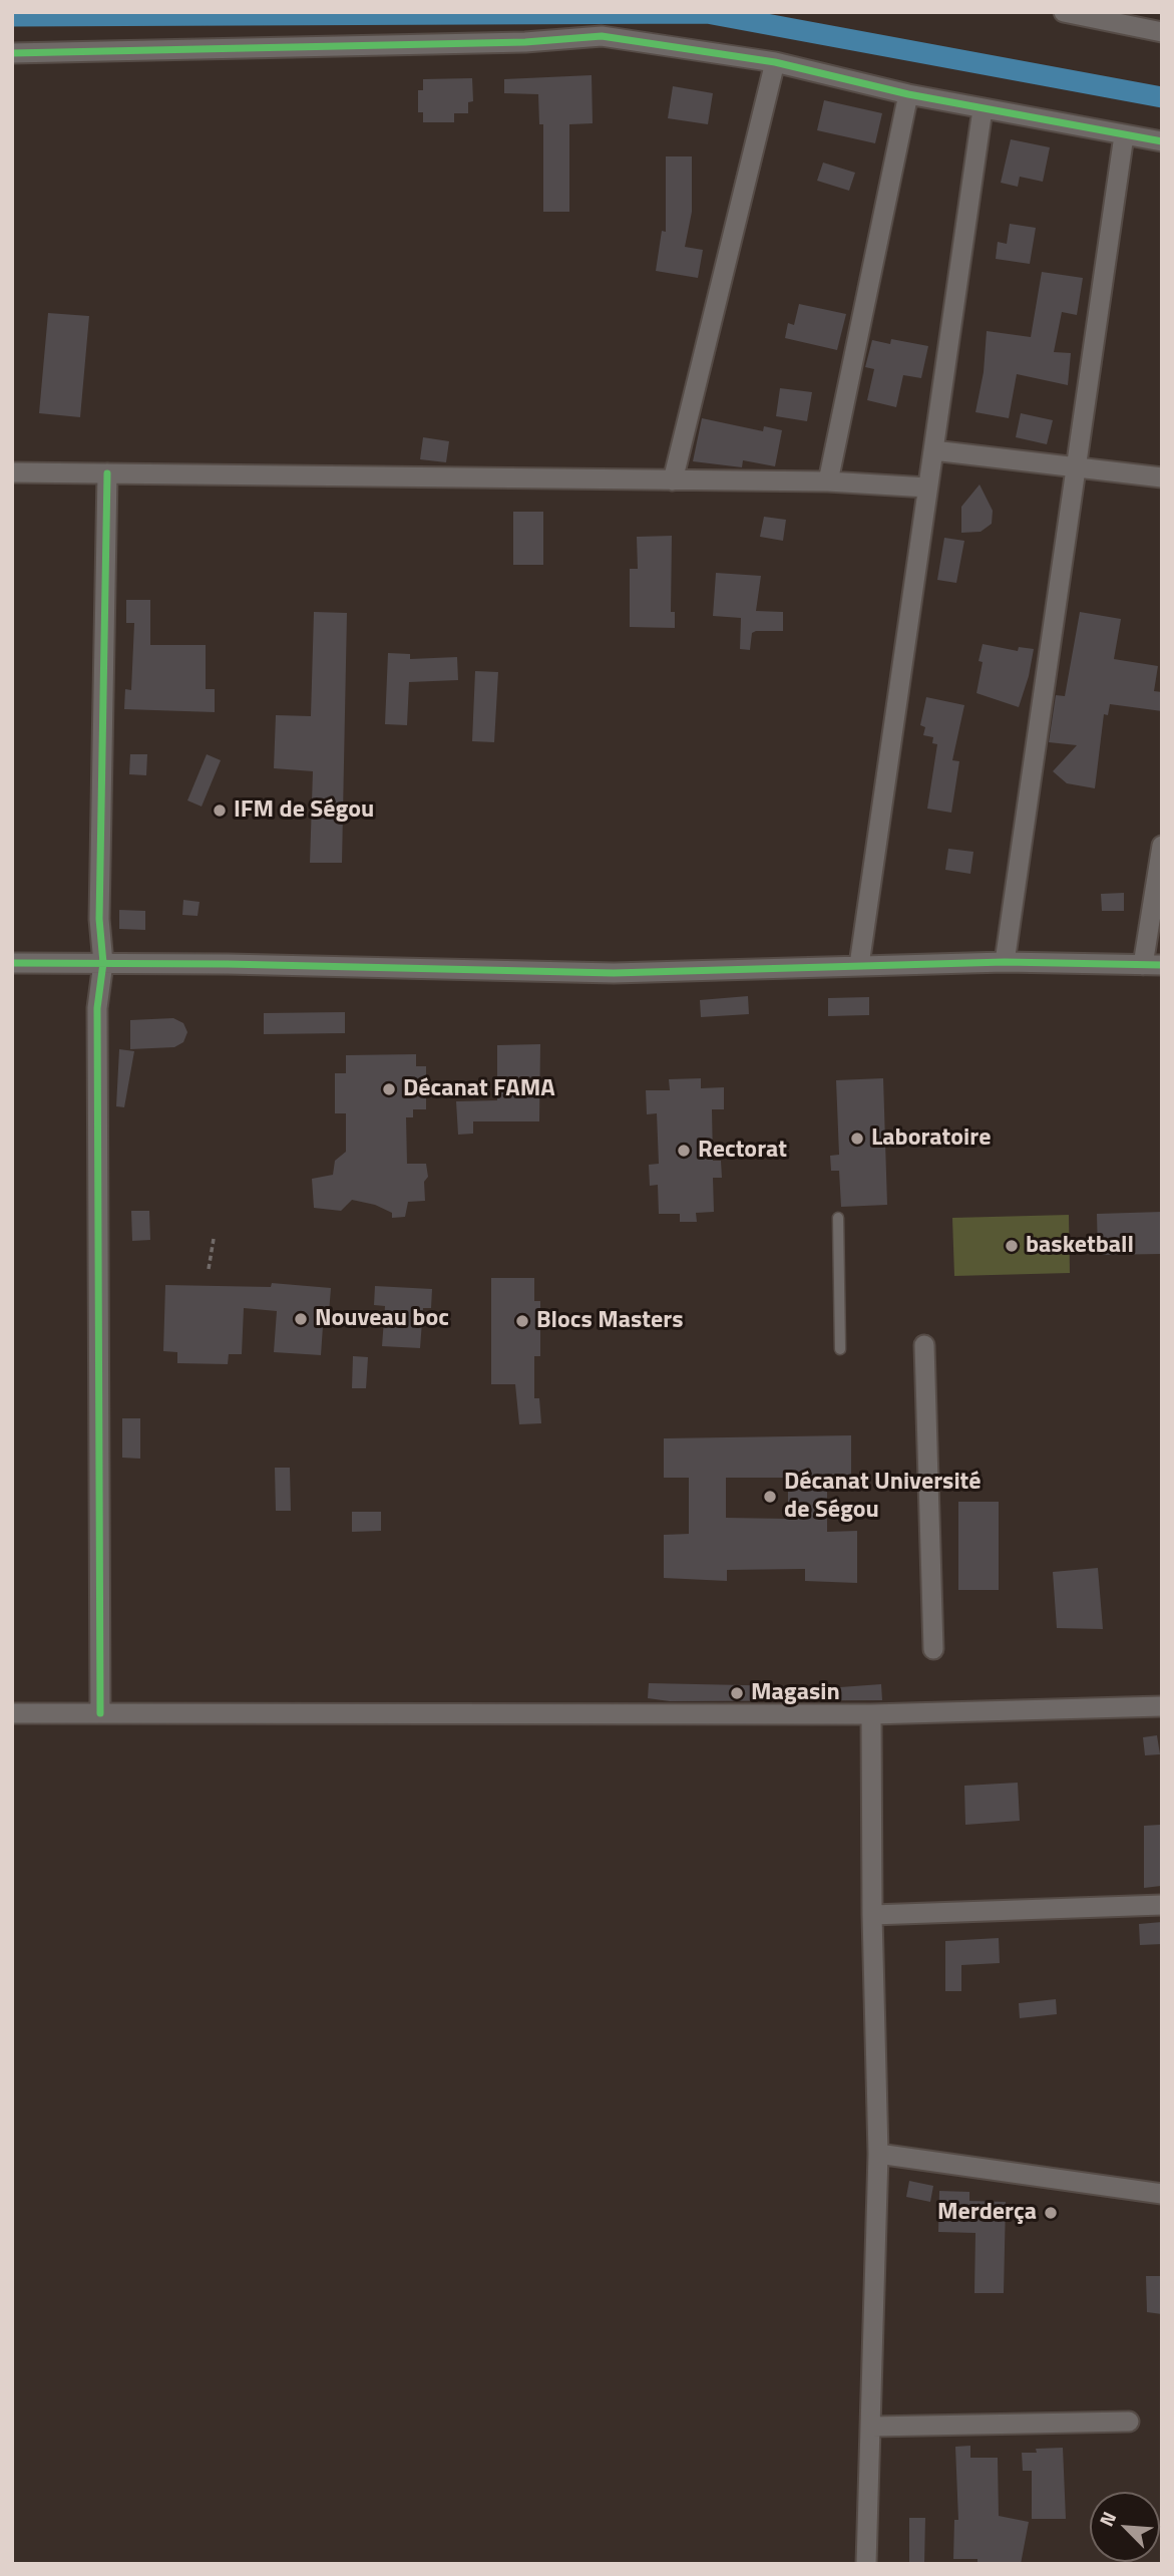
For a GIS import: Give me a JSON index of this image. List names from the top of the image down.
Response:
{
  "places": [
    "IFM de Ségou",
    "Décanat FAMA",
    "Laboratoire",
    "Rectorat",
    "basketball",
    "Nouveau boc",
    "Blocs Masters",
    "Décanat Université de Ségou",
    "Magasin",
    "Merderça"
  ],
  "north": "top left"
}
